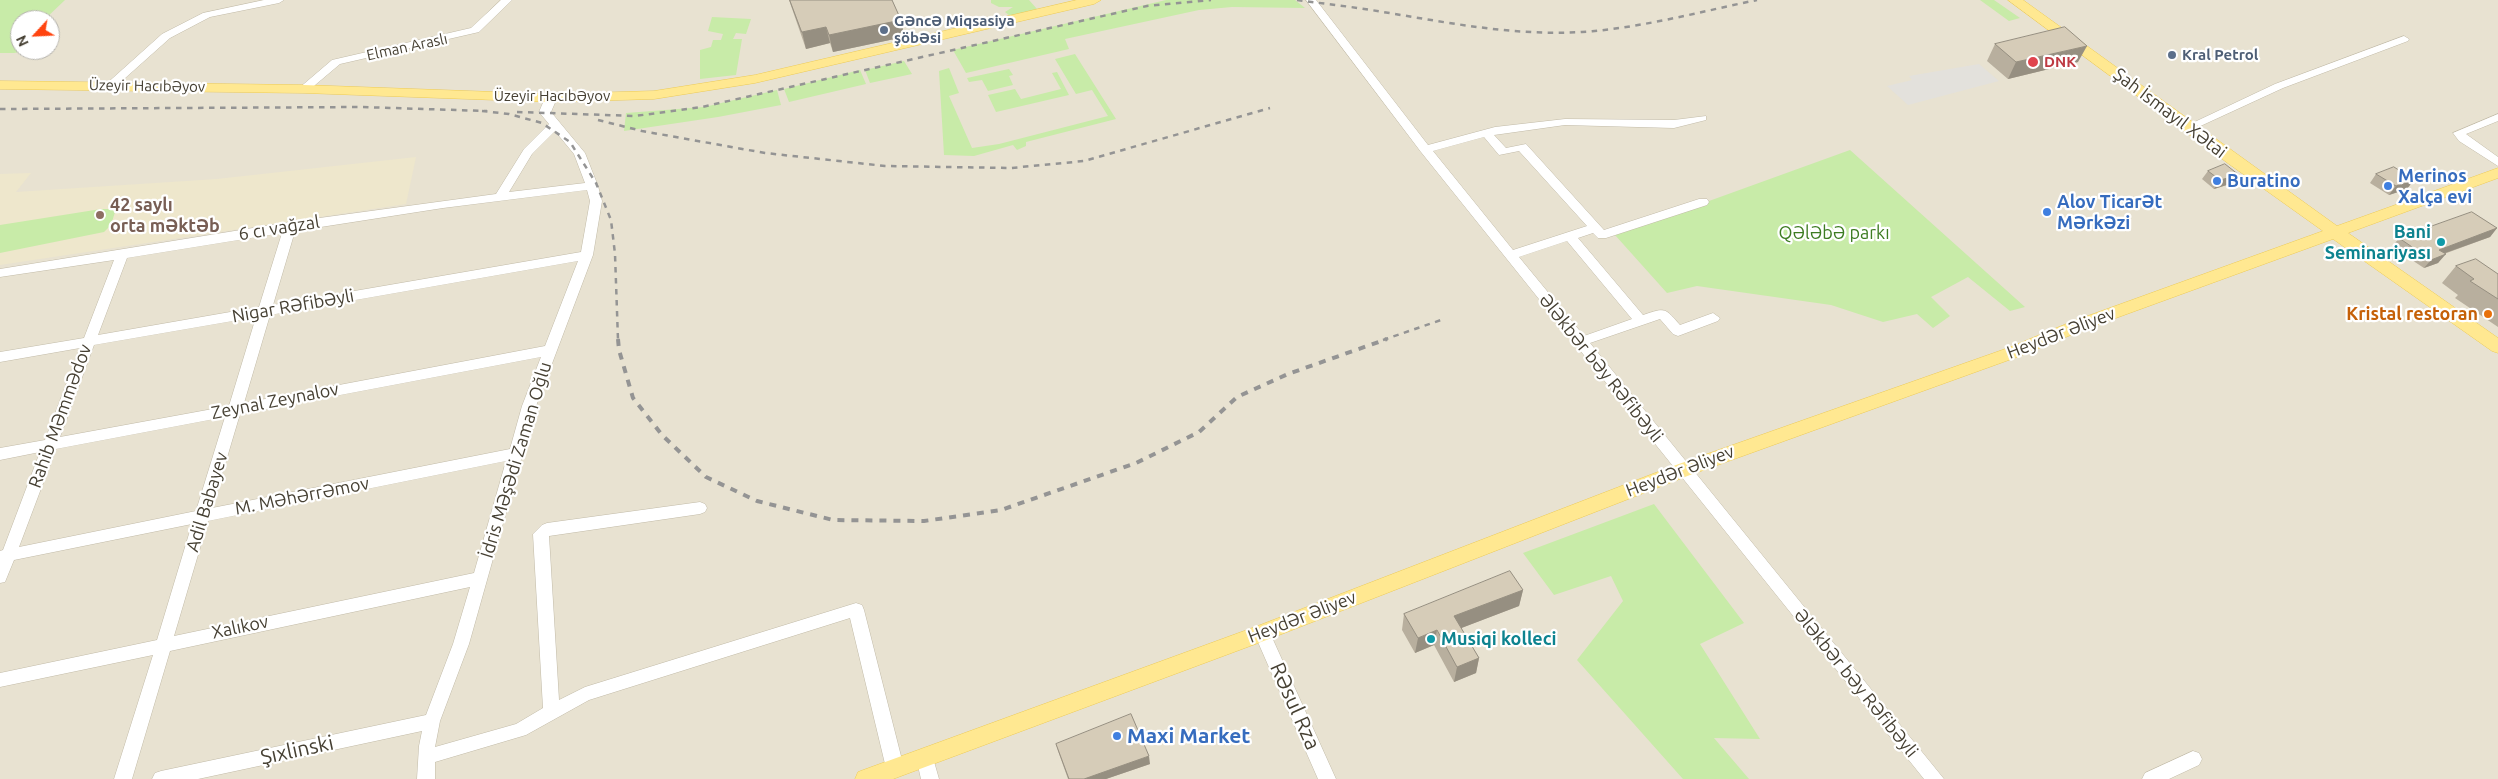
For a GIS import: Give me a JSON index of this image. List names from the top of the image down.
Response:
{
  "streets": {
    "main road": ["Üzeyir Hacıbəyov", "Şah İsmayıl Xətai", "Heydər Əliyev"],
    "street": [
      "Elman Araslı",
      "6 cı vağzal",
      "Nigar Rəfibəyli",
      "Ələkbər bəy Rəfibəyli",
      "Zeynal Zeynalov",
      "Rahib Məmmədov",
      "İdris Məşədi Zaman Oğlu",
      "M. Məhərrəmov",
      "Adil Babayev",
      "Xalıkov",
      "Rəsul Rza",
      "Şıxlinski"
    ]
  },
  "crossings": [
    ["Elman Araslı", "Üzeyir Hacıbəyov"],
    ["Üzeyir Hacıbəyov", "İdris Məşədi Zaman Oğlu"],
    ["Şah İsmayıl Xətai", "Heydər Əliyev"],
    ["6 cı vağzal", "Rahib Məmmədov"],
    ["6 cı vağzal", "İdris Məşədi Zaman Oğlu"],
    ["6 cı vağzal", "Adil Babayev"],
    ["Nigar Rəfibəyli", "Rahib Məmmədov"],
    ["Nigar Rəfibəyli", "İdris Məşədi Zaman Oğlu"],
    ["Nigar Rəfibəyli", "Adil Babayev"],
    ["Heydər Əliyev", "Ələkbər bəy Rəfibəyli"],
    ["Heydər Əliyev", "Rəsul Rza"],
    ["Zeynal Zeynalov", "Rahib Məmmədov"],
    ["Zeynal Zeynalov", "İdris Məşədi Zaman Oğlu"],
    ["Zeynal Zeynalov", "Adil Babayev"],
    ["Rahib Məmmədov", "M. Məhərrəmov"],
    ["İdris Məşədi Zaman Oğlu", "M. Məhərrəmov"],
    ["İdris Məşədi Zaman Oğlu", "Xalıkov"],
    ["İdris Məşədi Zaman Oğlu", "Şıxlinski"],
    ["M. Məhərrəmov", "Adil Babayev"],
    ["Adil Babayev", "Xalıkov"]
  ],
  "parks": ["Qələbə parkı"],
  "places": [
    "Gəncə Miqsasiya şöbəsi",
    "Kral Petrol",
    "DNK",
    "Buratino",
    "Merinos Xalça evi",
    "Alov Ticarət Mərkəzi",
    "42 saylı orta məktəb",
    "Bani Seminariyası",
    "Kristal restoran",
    "Musiqi kolleci",
    "Maxi Market"
  ],
  "north": "bottom left"
}
